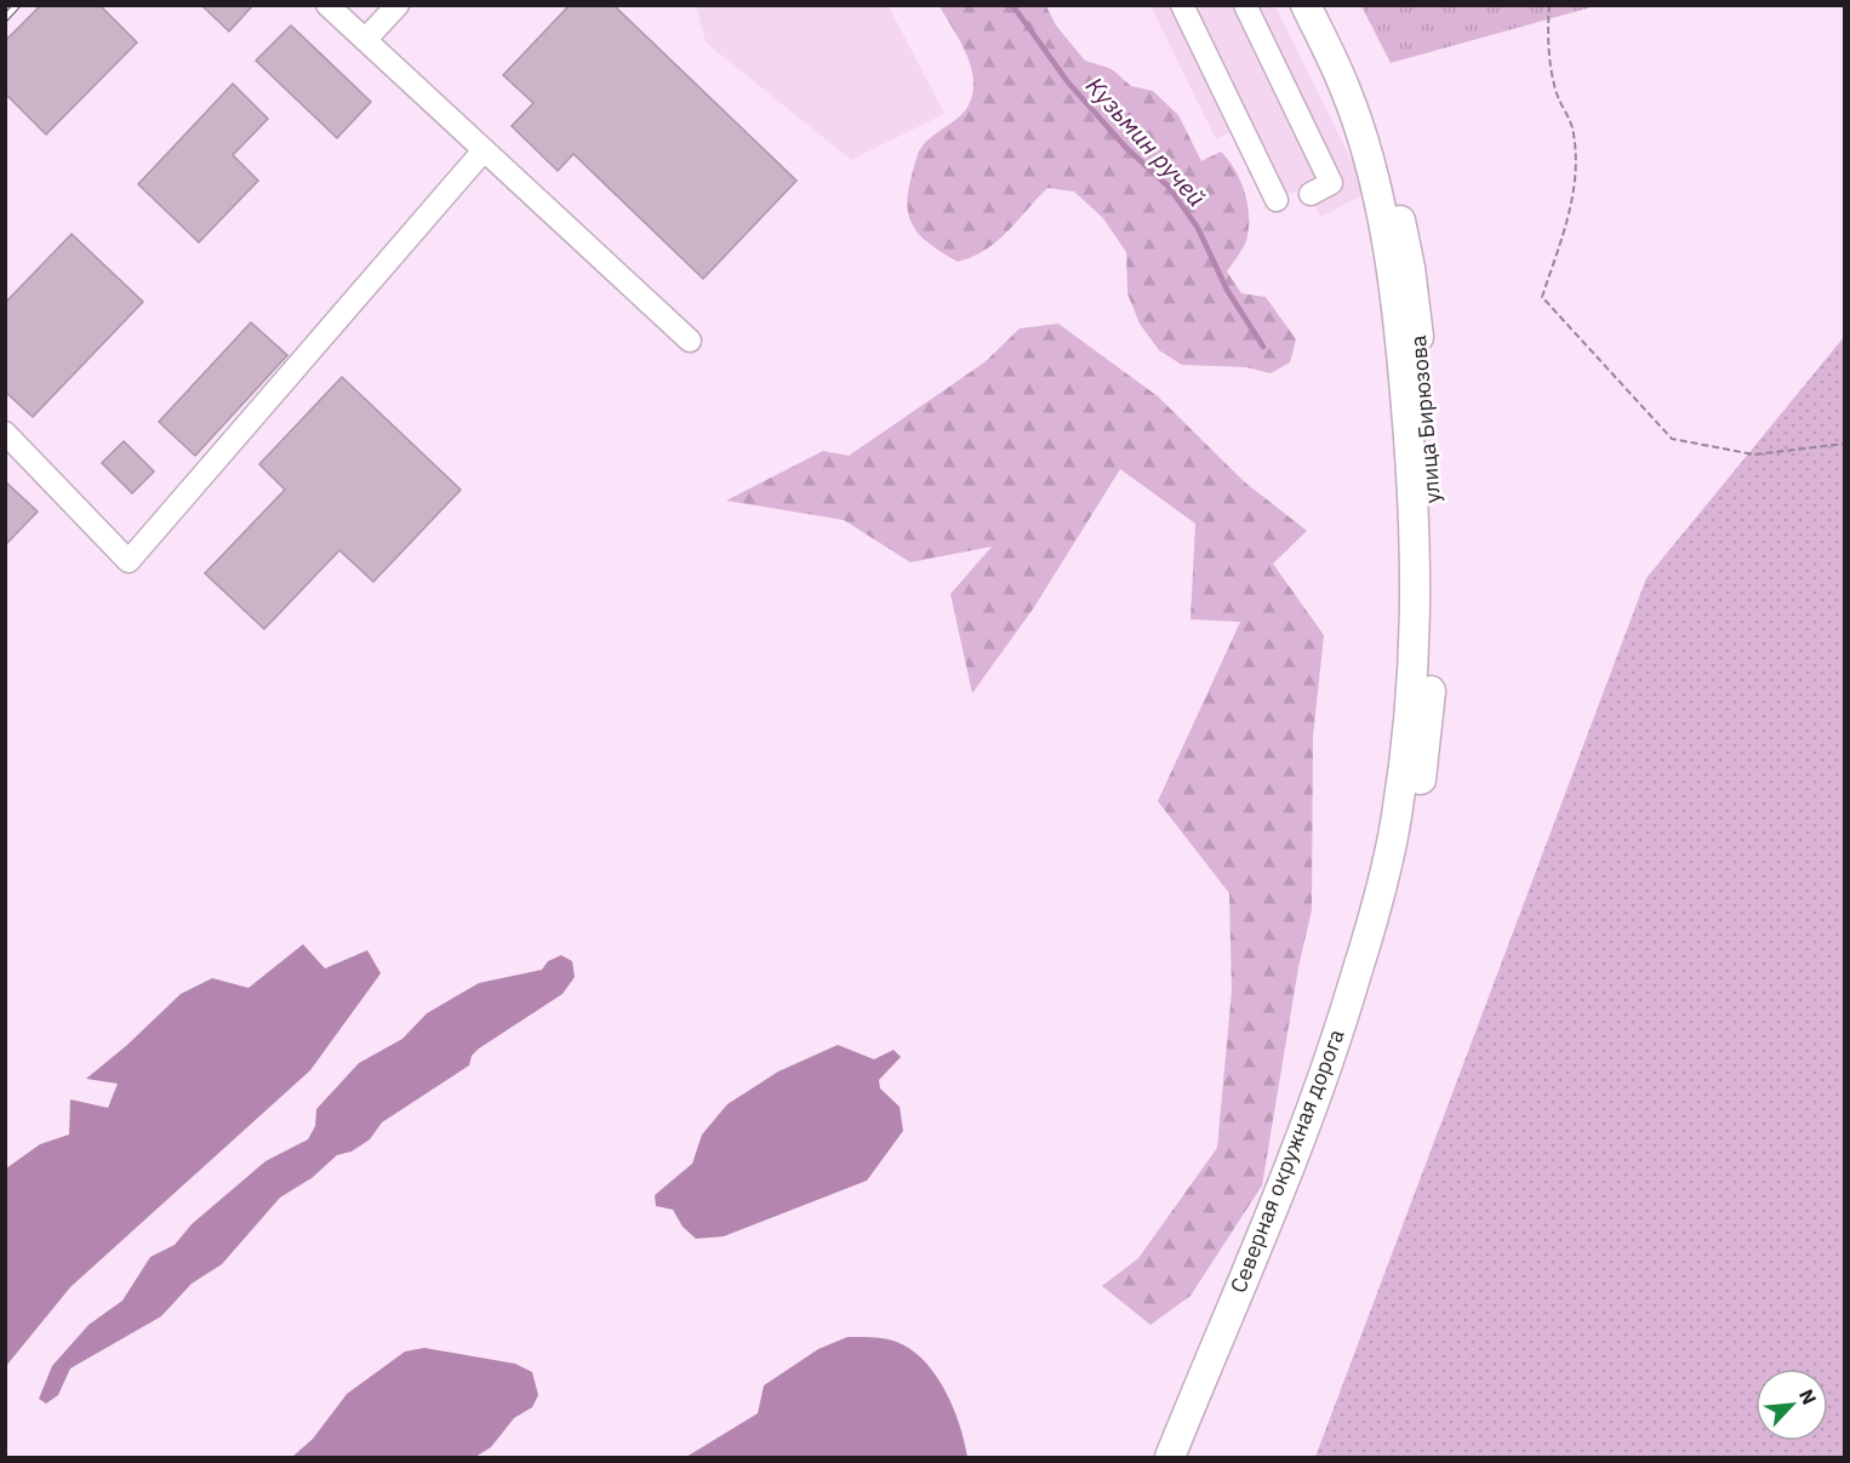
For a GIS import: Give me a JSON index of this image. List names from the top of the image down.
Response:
{
  "streets": {
    "main road": ["улица Бирюзова", "Северная окружная дорога"]
  },
  "crossings": [
    ["улица Бирюзова", "Северная окружная дорога"]
  ],
  "water": ["Кузьмин ручей"],
  "north": "top right"
}
